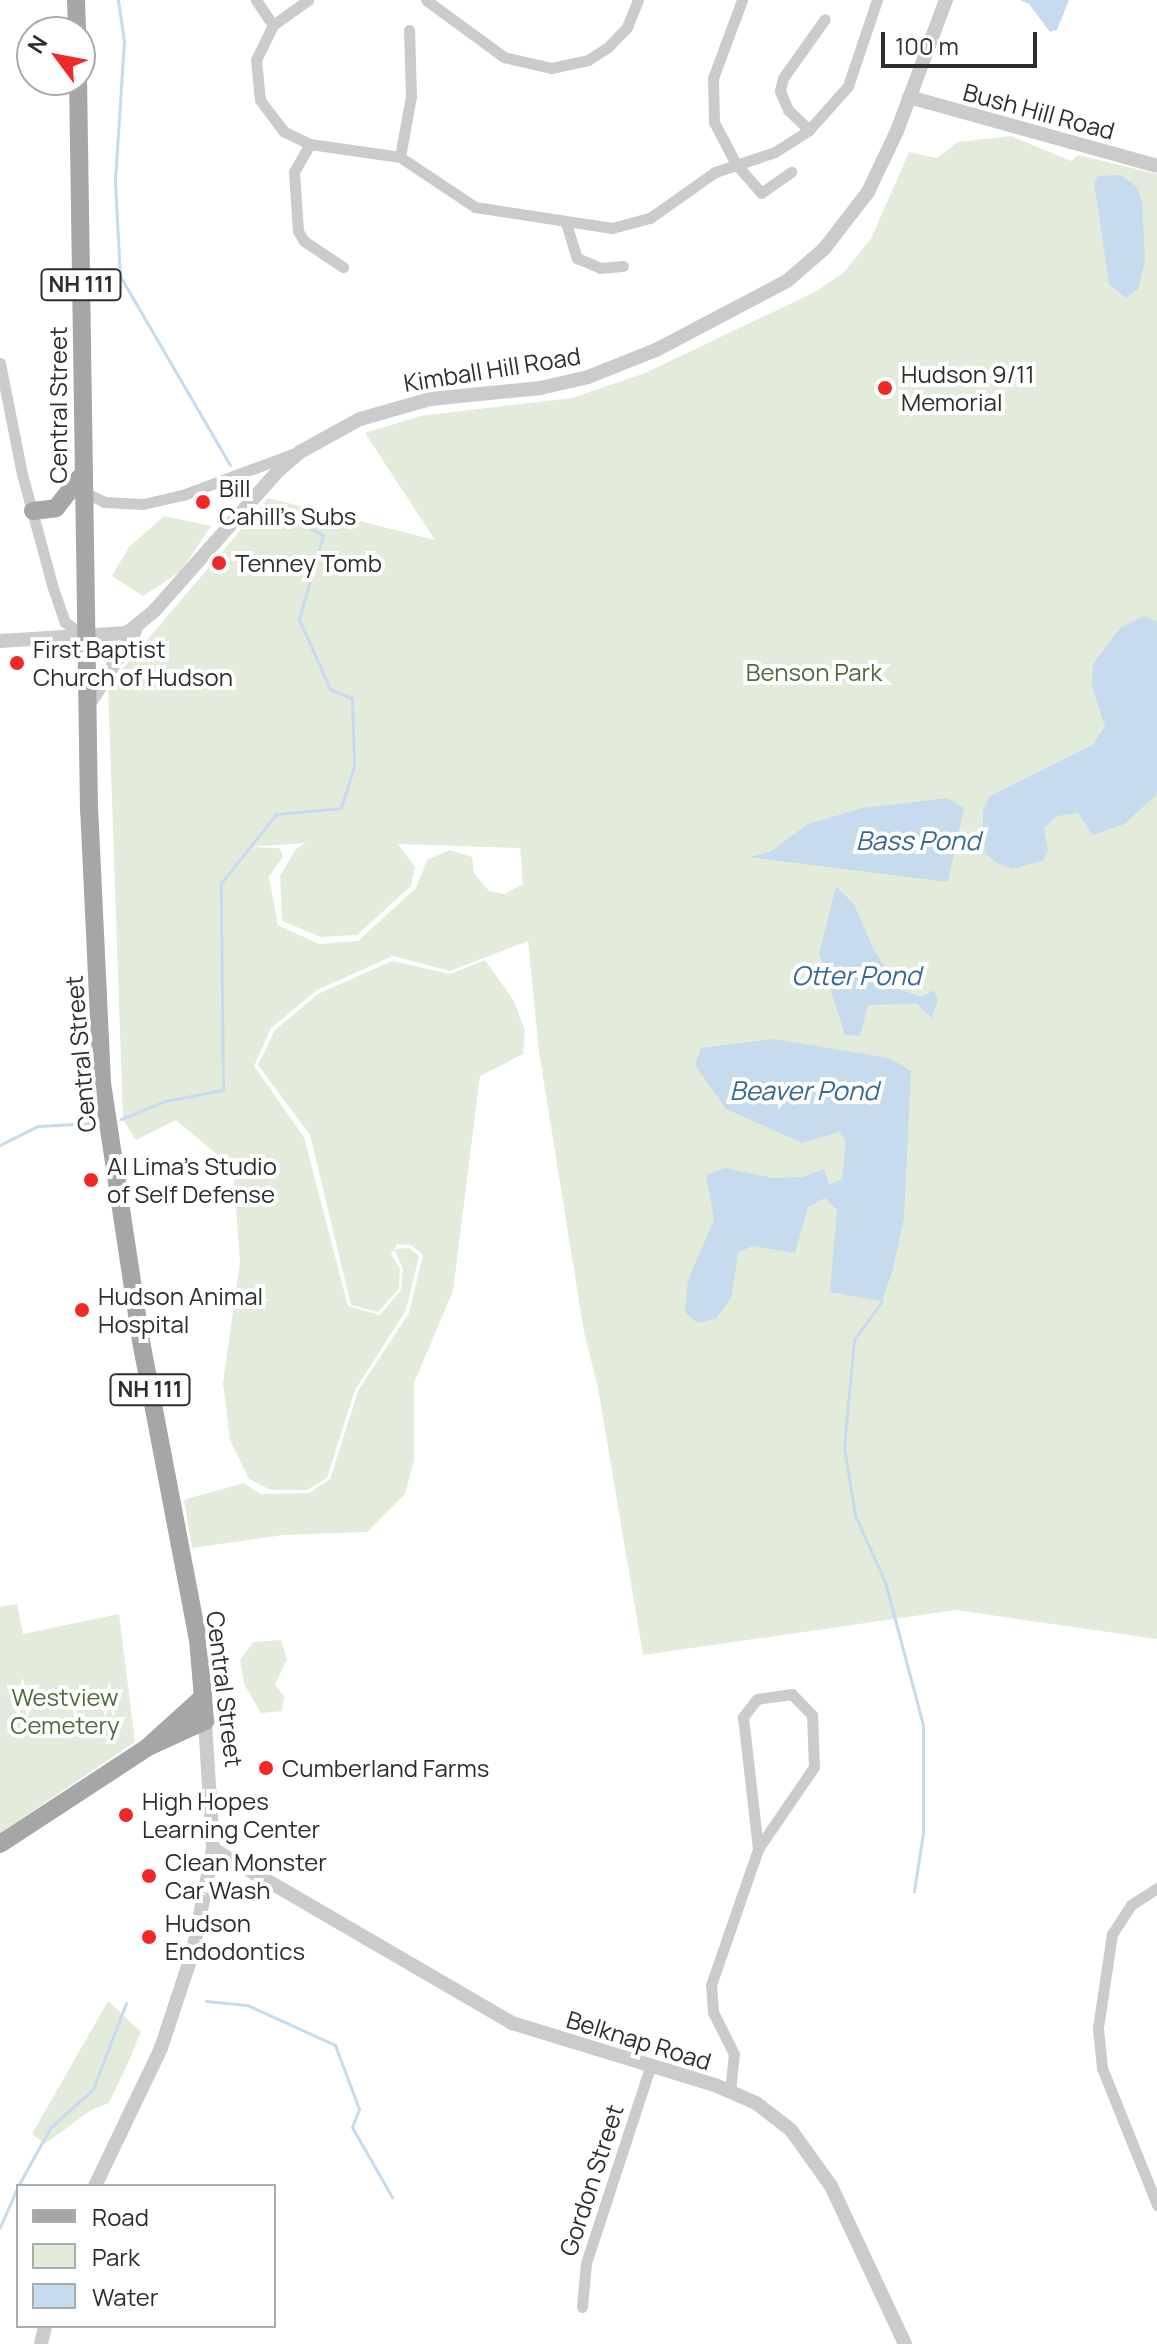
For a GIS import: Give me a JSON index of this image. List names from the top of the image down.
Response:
{
  "streets": {
    "main road": ["NH 111", "Central Street"],
    "street": [
      "Bush Hill Road",
      "Kimball Hill Road",
      "Belknap Road",
      "Gordon Street"
    ]
  },
  "crossings": [
    ["Bush Hill Road", "Kimball Hill Road"],
    ["Kimball Hill Road", "Central Street"],
    ["Central Street", "Belknap Road"],
    ["Belknap Road", "Gordon Street"]
  ],
  "water": ["Bass Pond", "Otter Pond", "Beaver Pond"],
  "parks": ["Benson Park", "Westview Cemetery"],
  "places": [
    "Hudson 9/11 Memorial",
    "Bill Cahill's Subs",
    "Tenney Tomb",
    "First Baptist Church of Hudson",
    "Al Lima's Studio of Self Defense",
    "Hudson Animal Hospital",
    "Cumberland Farms",
    "High Hopes Learning Center",
    "Clean Monster Car Wash",
    "Hudson Endodontics"
  ],
  "legend": ["Road", "Park", "Water"],
  "scale_bar": "100 m",
  "north": "top left"
}
